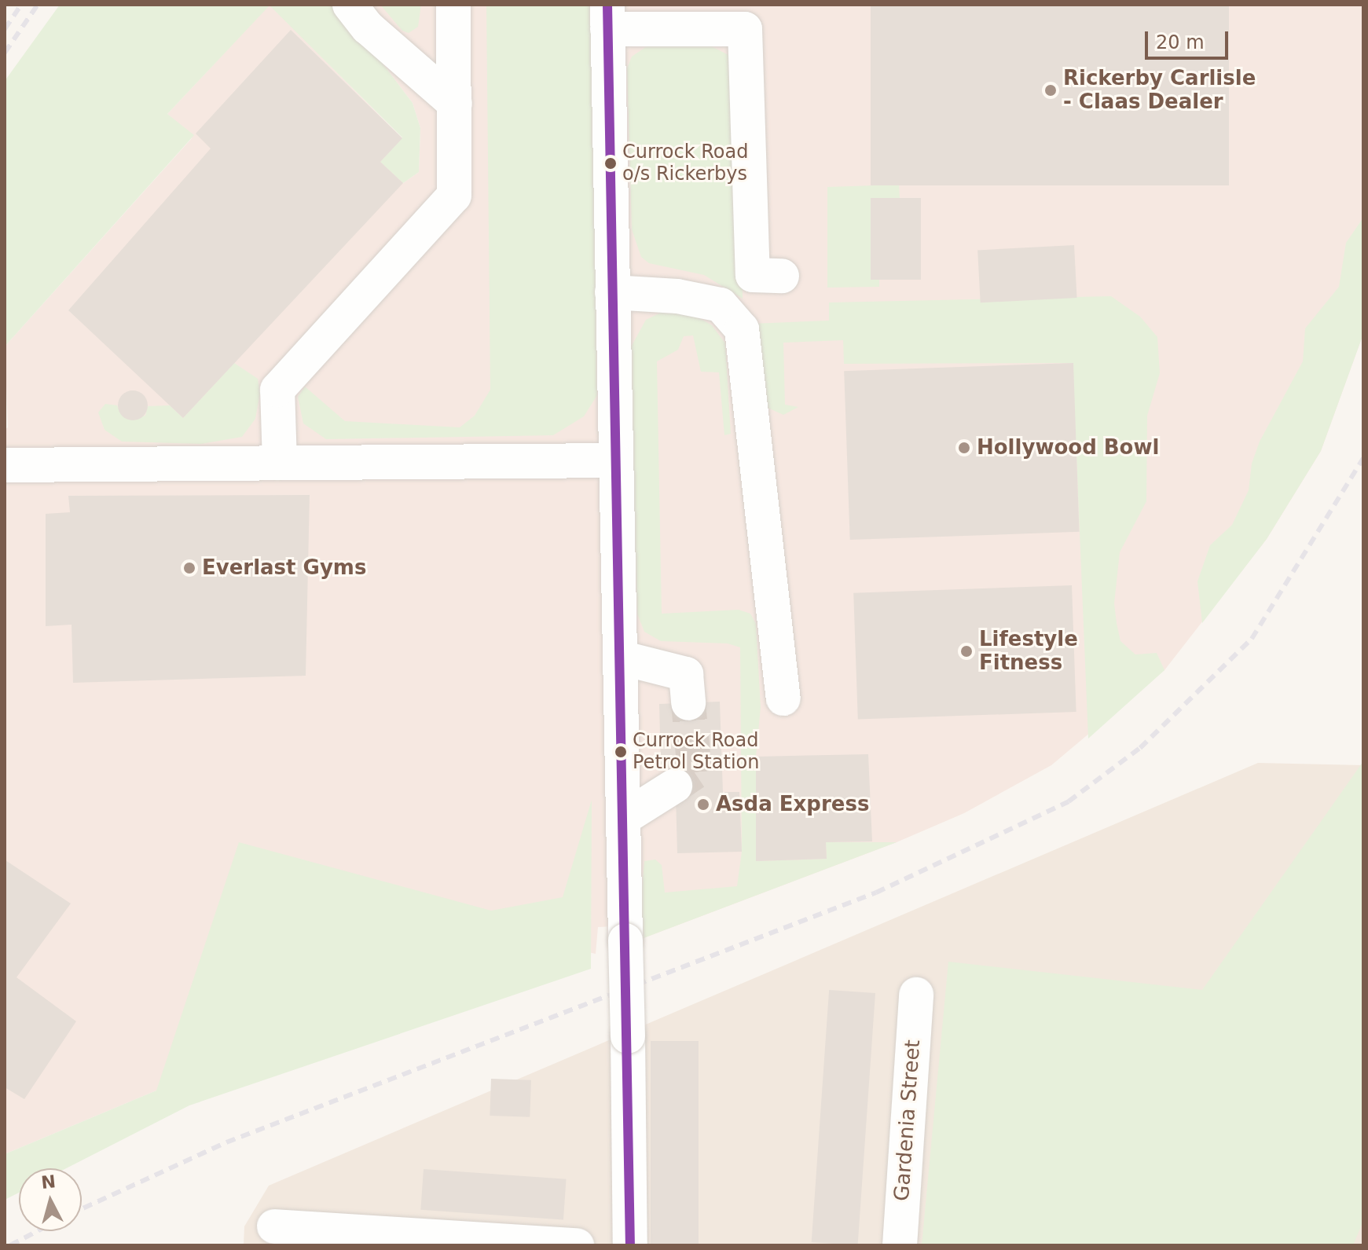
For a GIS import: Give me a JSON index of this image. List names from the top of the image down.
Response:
{
  "streets": {
    "street": ["Gardenia Street"]
  },
  "places": [
    "Rickerby Carlisle - Claas Dealer",
    "Currock Road o/s Rickerbys",
    "Hollywood Bowl",
    "Everlast Gyms",
    "Lifestyle Fitness",
    "Currock Road Petrol Station",
    "Asda Express"
  ],
  "scale_bar": "20 m",
  "north": "top"
}
